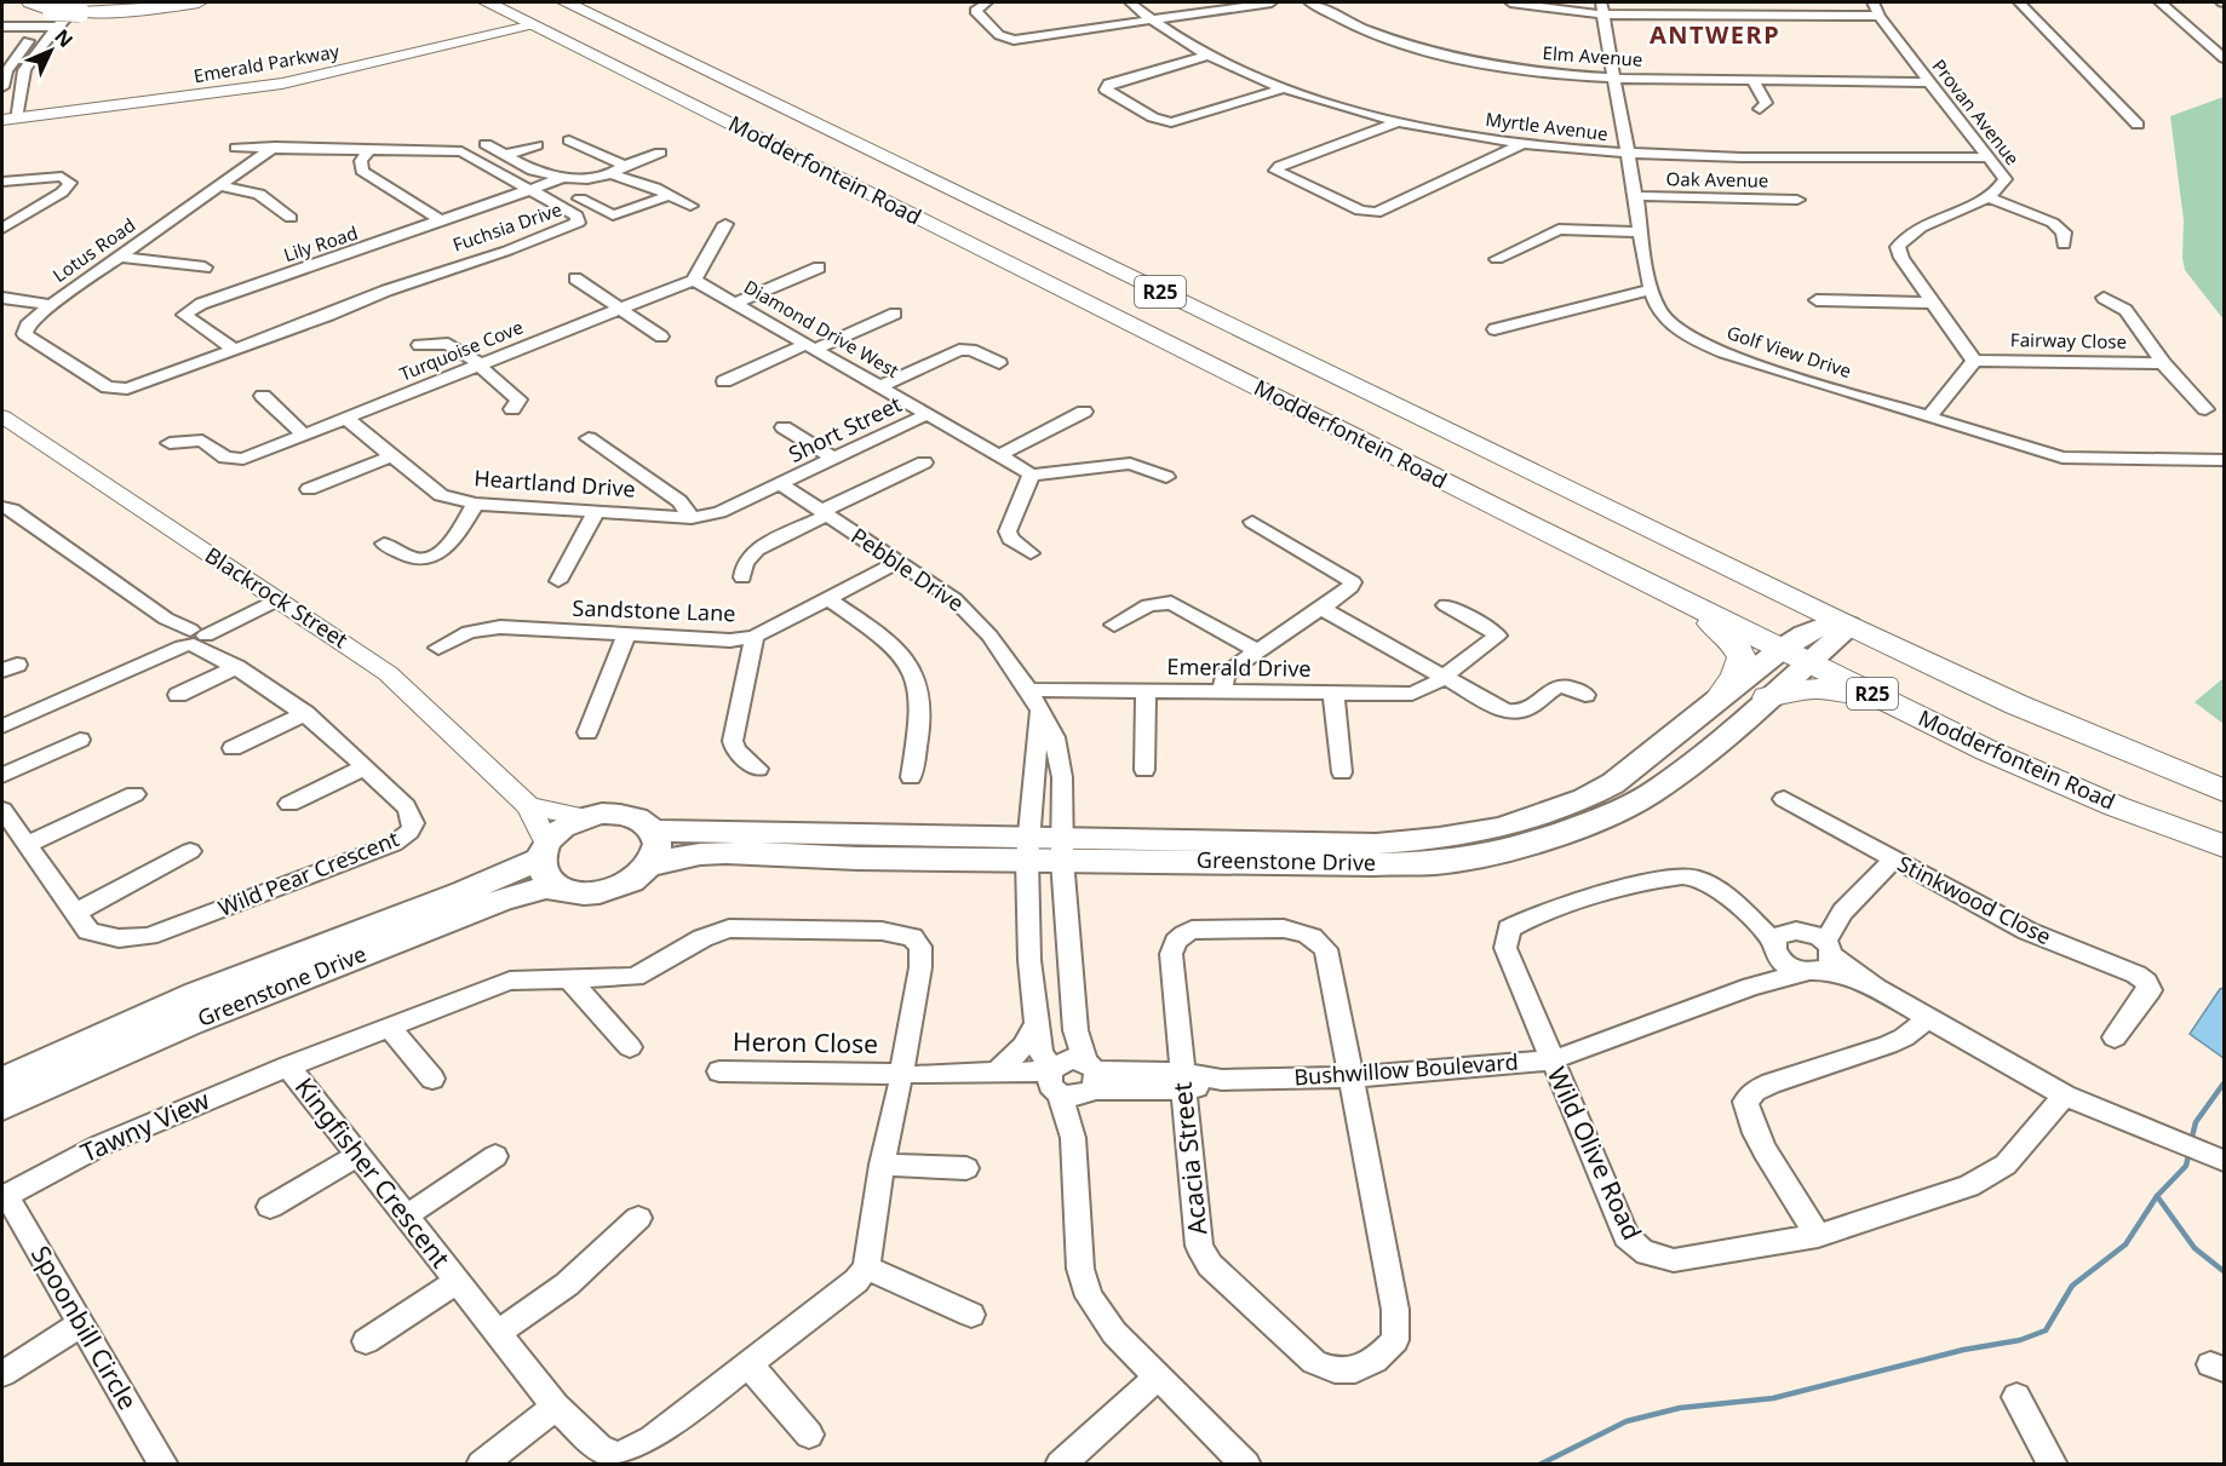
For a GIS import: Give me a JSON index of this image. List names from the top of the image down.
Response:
{
  "streets": {
    "main road": ["Modderfontein Road", "R25", "Greenstone Drive"],
    "street": [
      "Elm Avenue",
      "Emerald Parkway",
      "Provan Avenue",
      "Myrtle Avenue",
      "Oak Avenue",
      "Fuchsia Drive",
      "Lily Road",
      "Lotus Road",
      "Diamond Drive West",
      "Fairway Close",
      "Turquoise Cove",
      "Golf View Drive",
      "Short Street",
      "Heartland Drive",
      "Pebble Drive",
      "Blackrock Street",
      "Sandstone Lane",
      "Emerald Drive",
      "Wild Pear Crescent",
      "Stinkwood Close",
      "Heron Close",
      "Bushwillow Boulevard",
      "Tawny View",
      "Wild Olive Road",
      "Acacia Street",
      "Kingfisher Crescent",
      "Spoonbill Circle"
    ]
  },
  "crossings": [
    ["Elm Avenue", "Provan Avenue"],
    ["Elm Avenue", "Golf View Drive"],
    ["Emerald Parkway", "Modderfontein Road"],
    ["Provan Avenue", "Myrtle Avenue"],
    ["Myrtle Avenue", "Golf View Drive"],
    ["Modderfontein Road", "Greenstone Drive"],
    ["Oak Avenue", "Golf View Drive"],
    ["Fuchsia Drive", "Lily Road"],
    ["Fuchsia Drive", "Lotus Road"],
    ["Diamond Drive West", "Turquoise Cove"],
    ["Diamond Drive West", "Short Street"],
    ["Turquoise Cove", "Heartland Drive"],
    ["Short Street", "Heartland Drive"],
    ["Short Street", "Pebble Drive"],
    ["Heartland Drive", "Pebble Drive"],
    ["Pebble Drive", "Sandstone Lane"],
    ["Pebble Drive", "Emerald Drive"],
    ["Pebble Drive", "Greenstone Drive"],
    ["Blackrock Street", "Greenstone Drive"],
    ["Stinkwood Close", "Bushwillow Boulevard"],
    ["Heron Close", "Kingfisher Crescent"],
    ["Bushwillow Boulevard", "Wild Olive Road"],
    ["Bushwillow Boulevard", "Acacia Street"],
    ["Tawny View", "Kingfisher Crescent"],
    ["Tawny View", "Spoonbill Circle"]
  ],
  "districts": ["ANTWERP"],
  "north": "top right"
}
